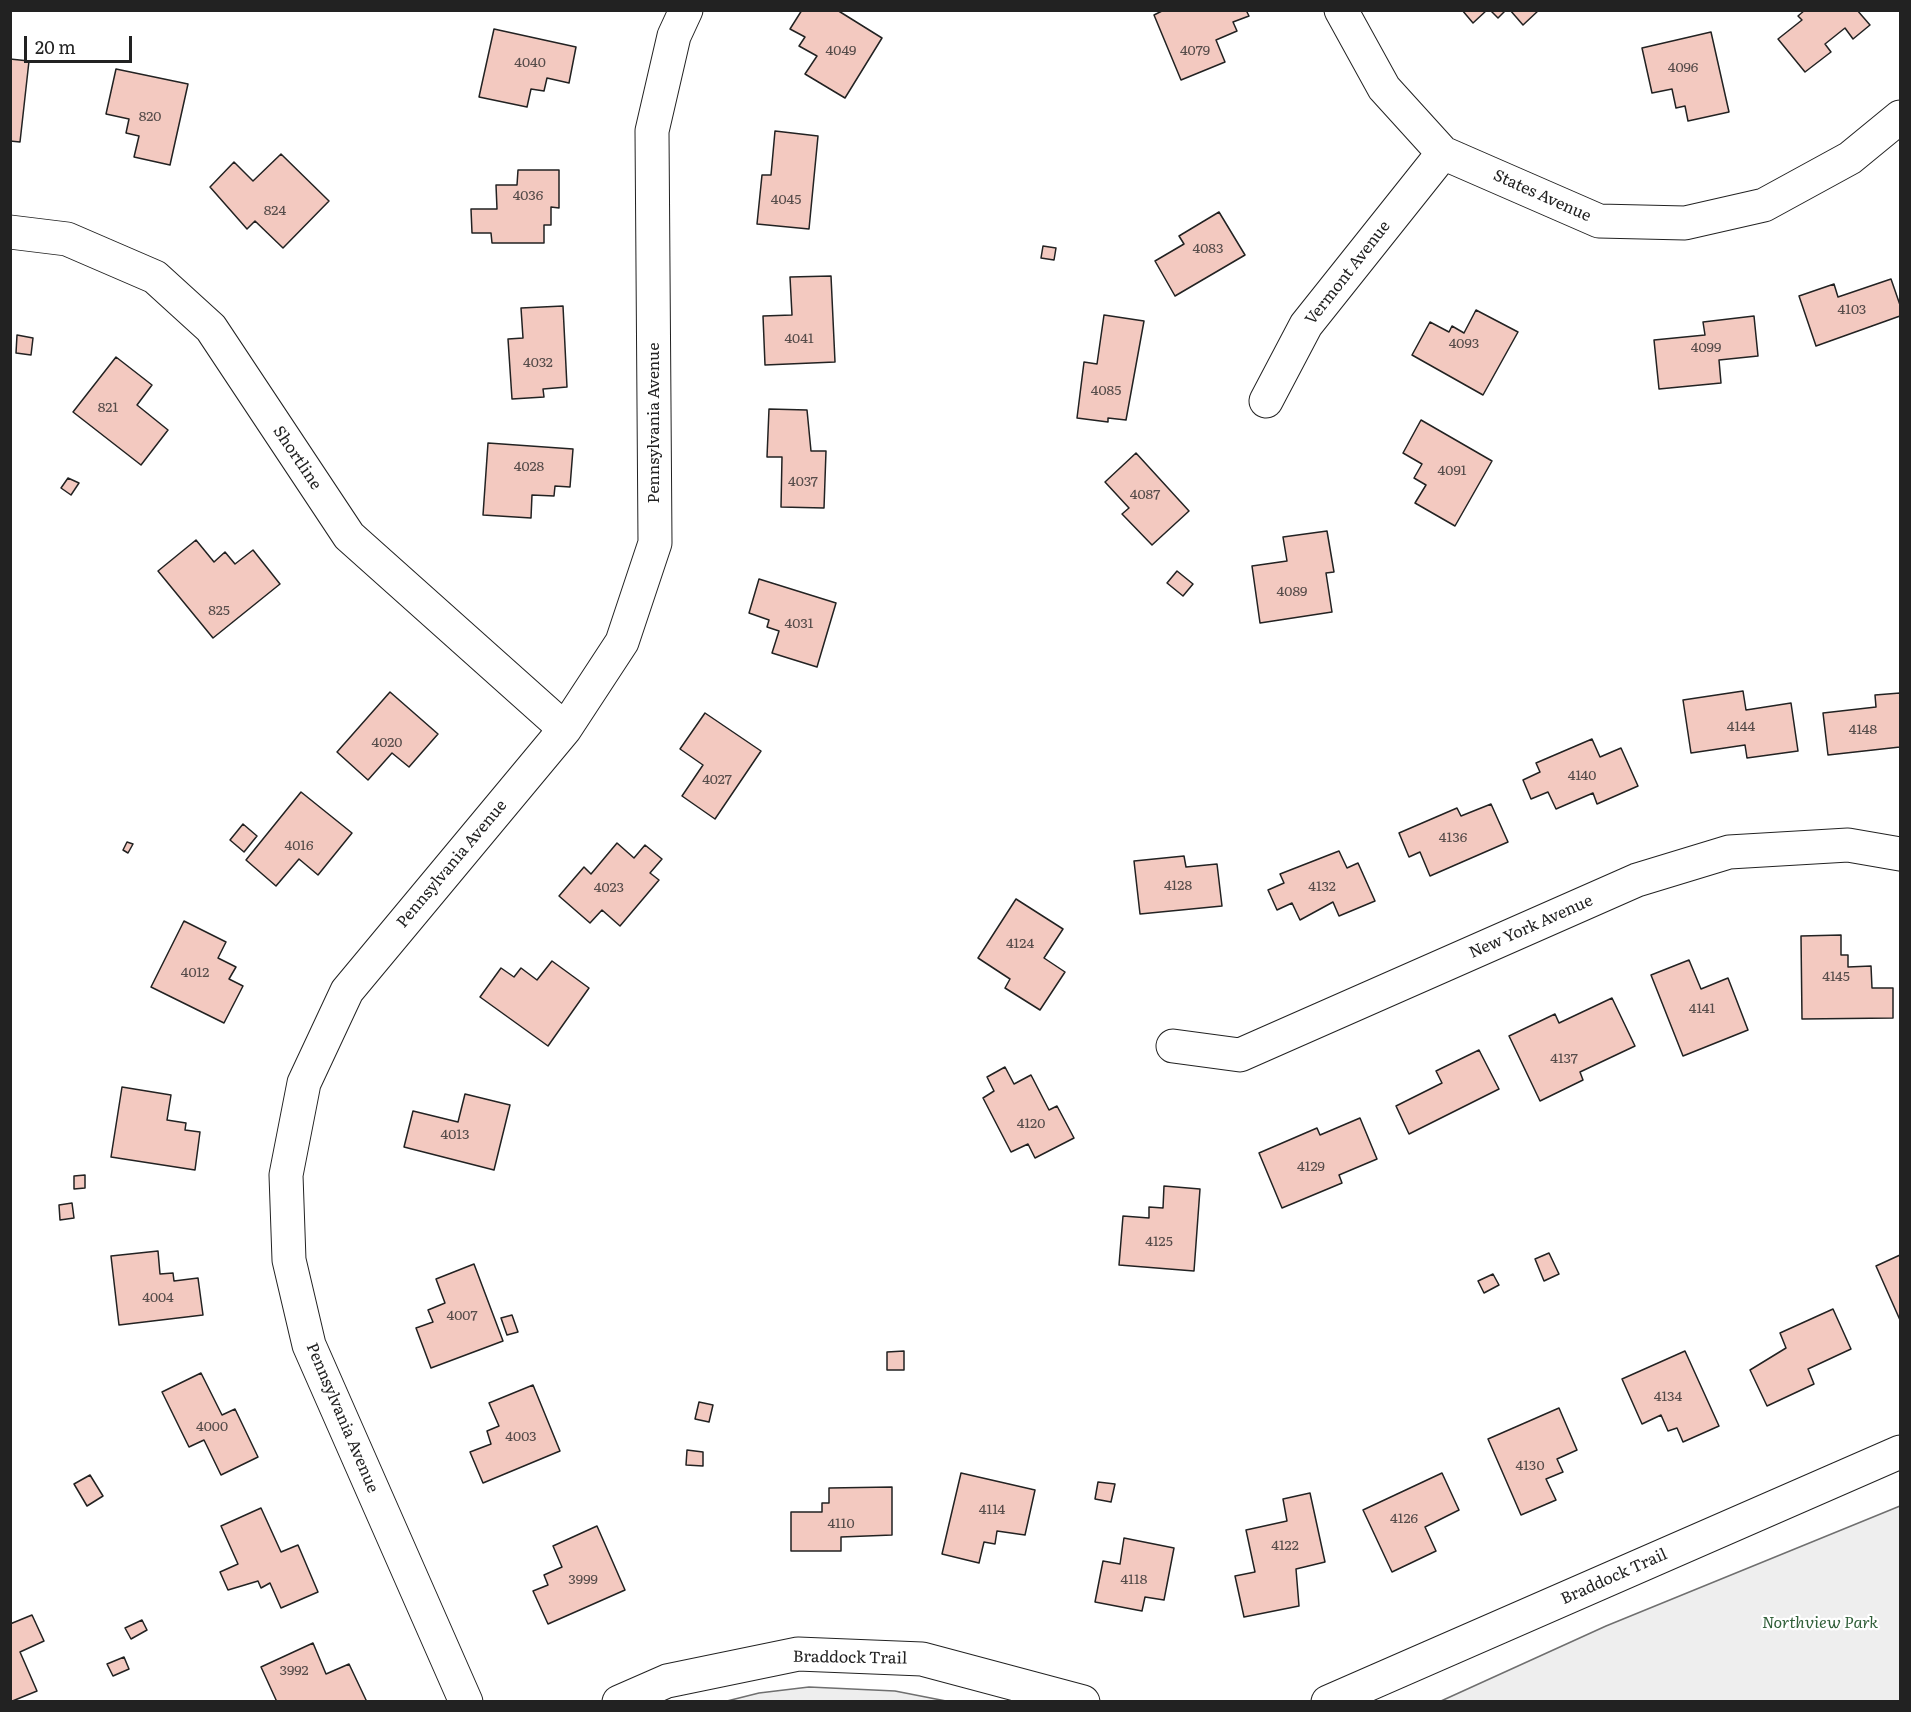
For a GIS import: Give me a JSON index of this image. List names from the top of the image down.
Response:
{
  "streets": {
    "street": [
      "States Avenue",
      "Vermont Avenue",
      "Pennsylvania Avenue",
      "Shortline",
      "New York Avenue",
      "Braddock Trail"
    ]
  },
  "crossings": [
    ["States Avenue", "Vermont Avenue"],
    ["Pennsylvania Avenue", "Shortline"]
  ],
  "parks": ["Northview Park"],
  "house_numbers": [
    "4049",
    "4079",
    "4040",
    "4096",
    "820",
    "4036",
    "4045",
    "824",
    "4083",
    "4103",
    "4041",
    "4093",
    "4099",
    "4032",
    "4085",
    "821",
    "4028",
    "4091",
    "4037",
    "4087",
    "4089",
    "825",
    "4031",
    "4144",
    "4148",
    "4020",
    "4140",
    "4027",
    "4136",
    "4016",
    "4128",
    "4132",
    "4023",
    "4124",
    "4012",
    "4145",
    "4141",
    "4137",
    "4120",
    "4013",
    "4129",
    "4125",
    "4004",
    "4007",
    "4134",
    "4000",
    "4003",
    "4130",
    "4114",
    "4126",
    "4110",
    "4122",
    "3999",
    "4118",
    "3992"
  ],
  "scale_bar": "20 m"
}
